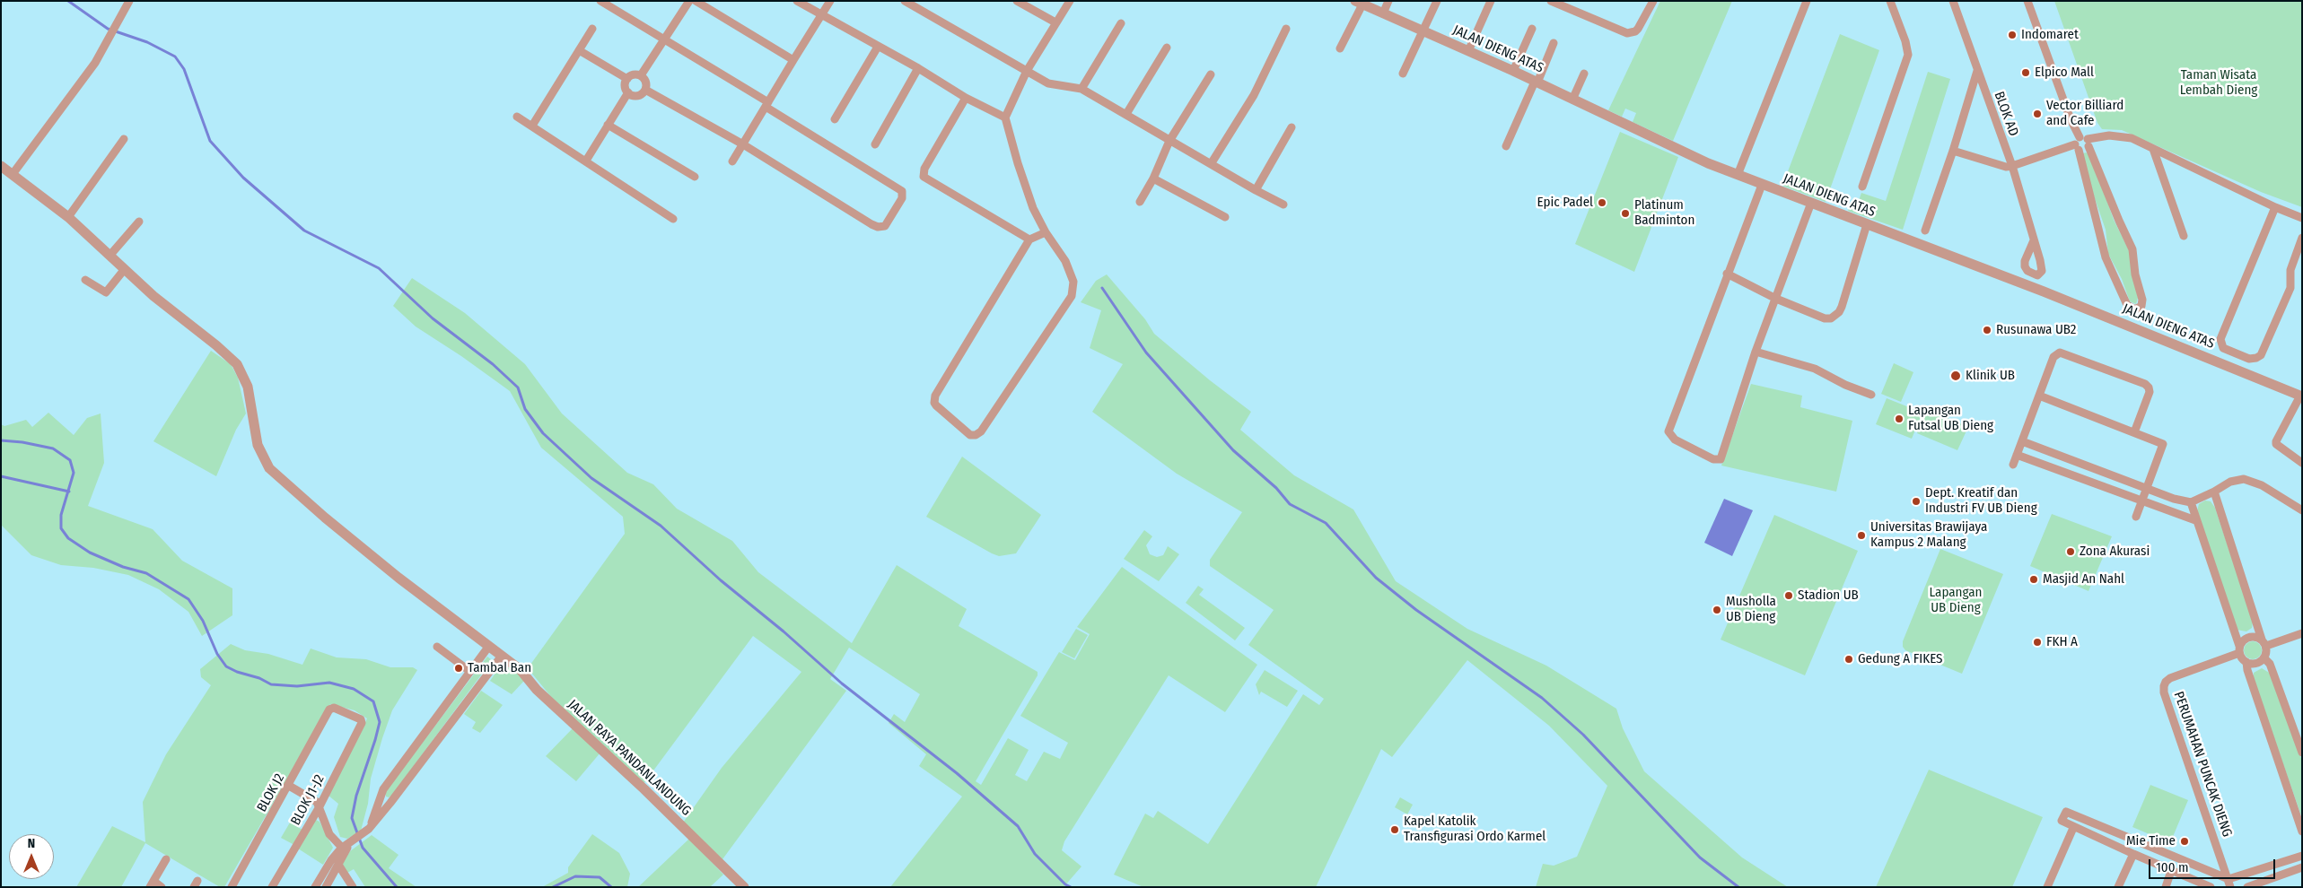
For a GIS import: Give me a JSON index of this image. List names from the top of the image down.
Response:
{
  "streets": {
    "street": [
      "JALAN DIENG ATAS",
      "BLOK AD",
      "JALAN RAYA PANDANLANDUNG",
      "PERUMAHAN PUNCAK DIENG",
      "BLOK J2",
      "BLOK J1-J2"
    ]
  },
  "crossings": [
    ["BLOK J2", "BLOK J1-J2"]
  ],
  "parks": ["Taman Wisata Lembah Dieng", "Lapangan UB Dieng"],
  "places": [
    "Indomaret",
    "Elpico Mall",
    "Vector Billiard and Cafe",
    "Epic Padel",
    "Platinum Badminton",
    "Rusunawa UB2",
    "Klinik UB",
    "Lapangan Futsal UB Dieng",
    "Dept. Kreatif dan Industri FV UB Dieng",
    "Universitas Brawijaya Kampus 2 Malang",
    "Zona Akurasi",
    "Masjid An Nahl",
    "Stadion UB",
    "Musholla UB Dieng",
    "FKH A",
    "Gedung A FIKES",
    "Tambal Ban",
    "Kapel Katolik Transfigurasi Ordo Karmel",
    "Mie Time"
  ],
  "scale_bar": "100 m",
  "north": "top"
}
